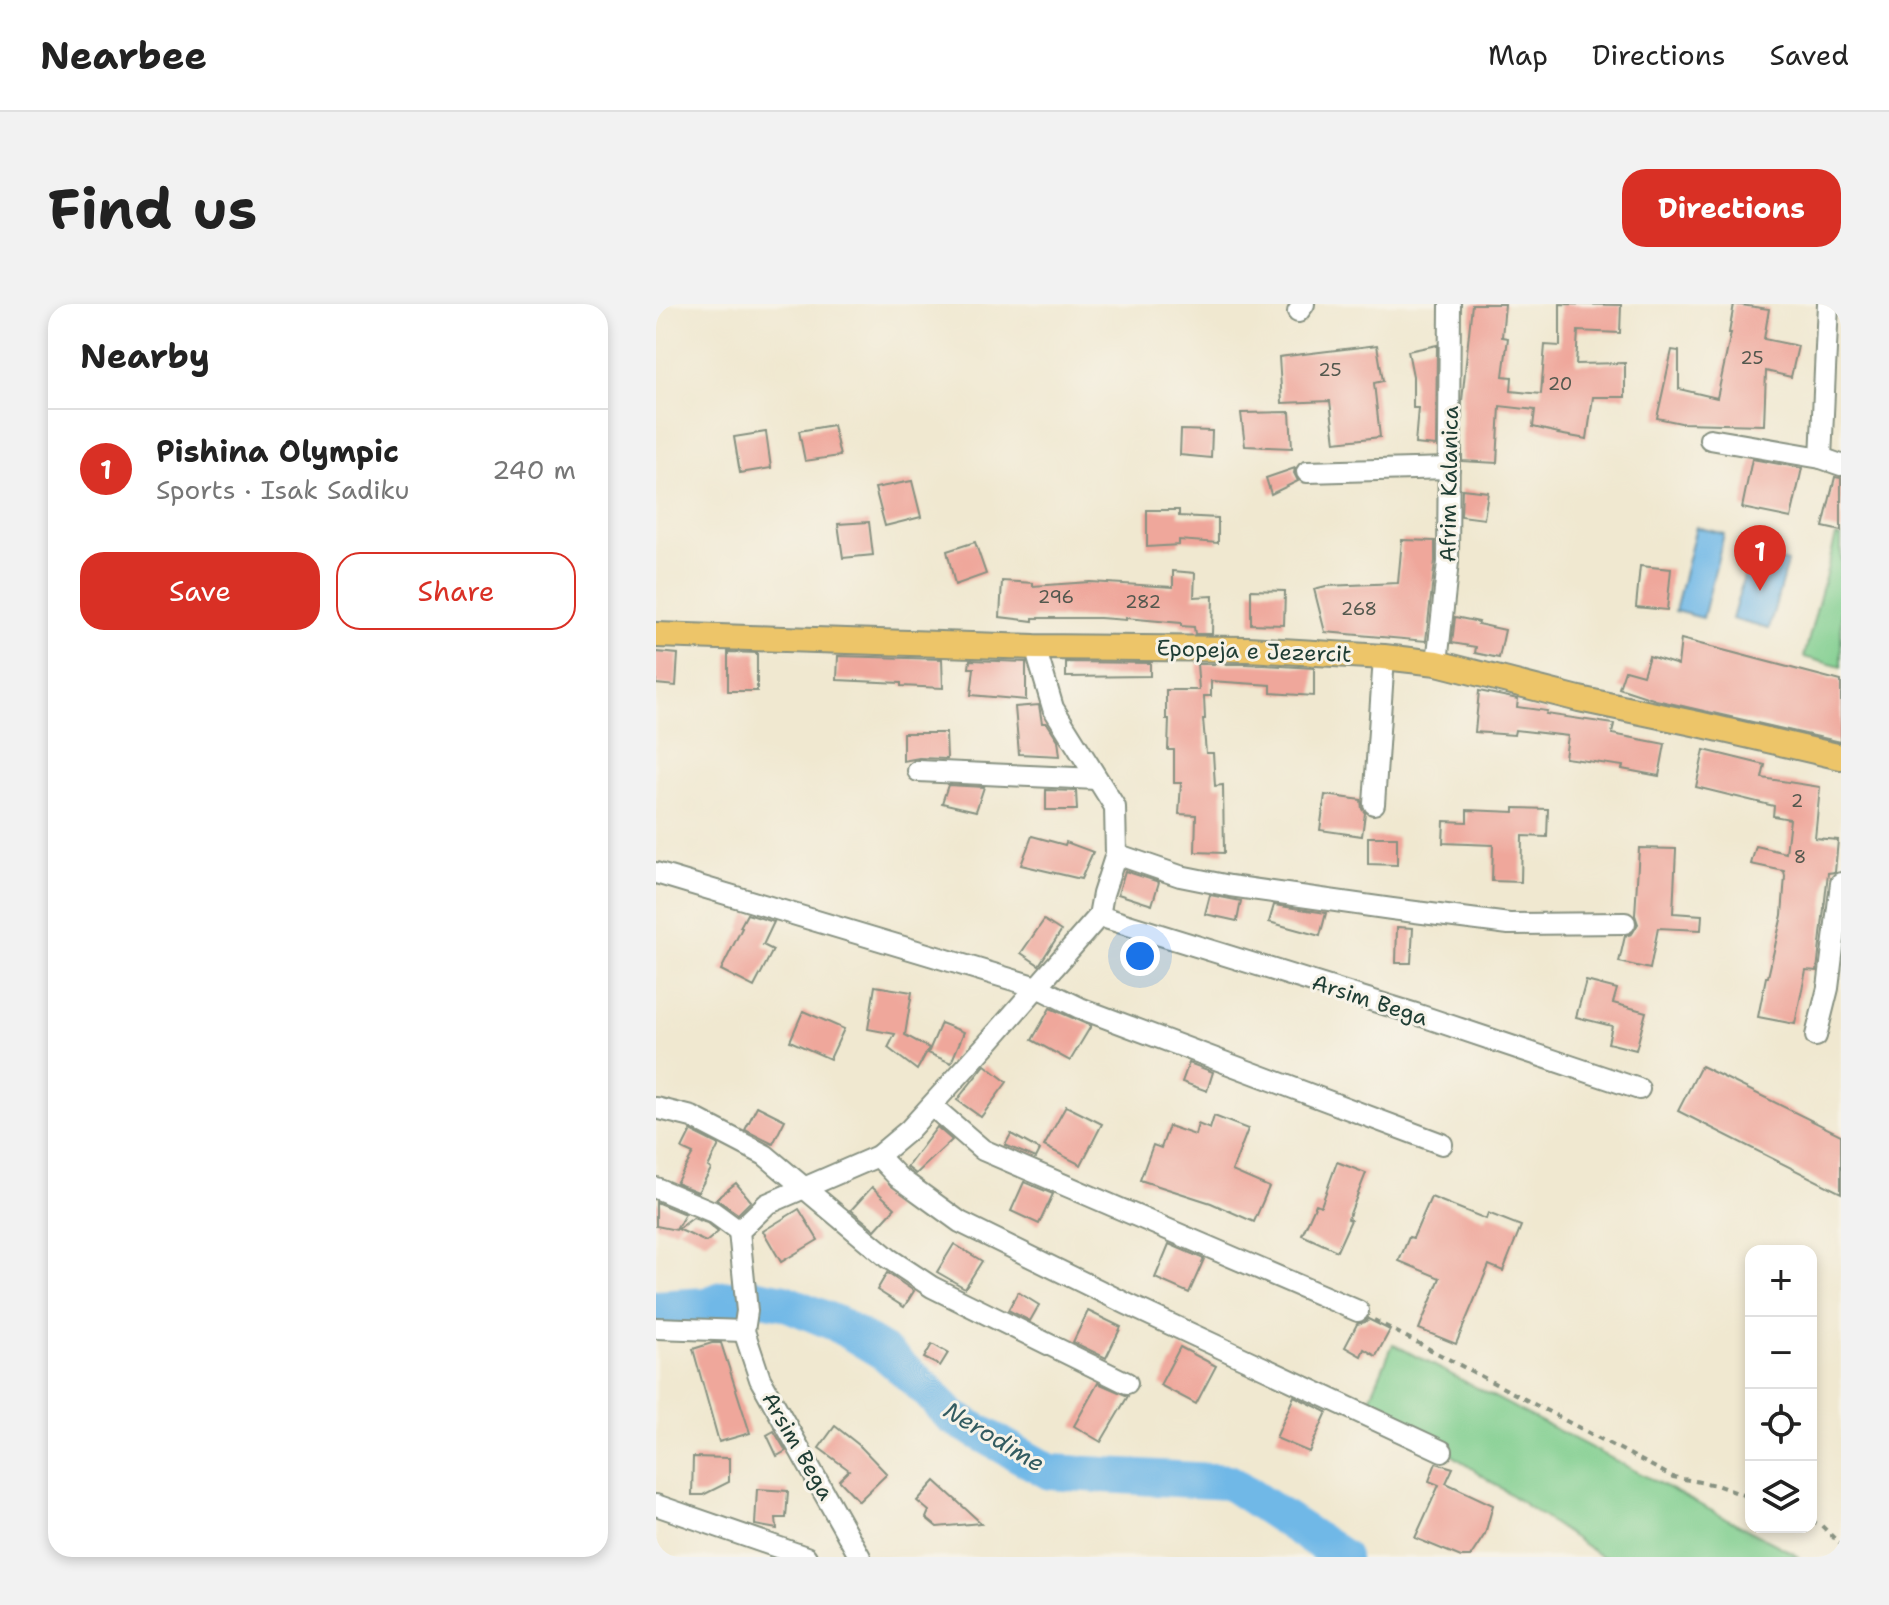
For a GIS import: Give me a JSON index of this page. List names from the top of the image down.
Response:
{
  "streets": {
    "main road": ["Epopeja e Jezercit"],
    "street": ["Afrim Kalanica", "Arsim Bega"]
  },
  "crossings": [
    ["Afrim Kalanica", "Epopeja e Jezercit"]
  ],
  "water": ["Nerodime"],
  "house_numbers": [
    "25",
    "25",
    "20",
    "296",
    "282",
    "268",
    "2",
    "8"
  ],
  "page": {
    "header": "Nearbee",
    "nav": ["Map", "Directions", "Saved"],
    "buttons": [
      "Directions",
      ["Save", "Share"]
    ],
    "title": "Find us",
    "heading": "Nearby",
    "list": [
      {
        "mark": "1",
        "name": "Pishina Olympic",
        "note": "Sports · Isak Sadiku",
        "value": "240 m"
      }
    ],
    "pins": "1",
    "map_buttons": ["+", "−"]
  }
}
